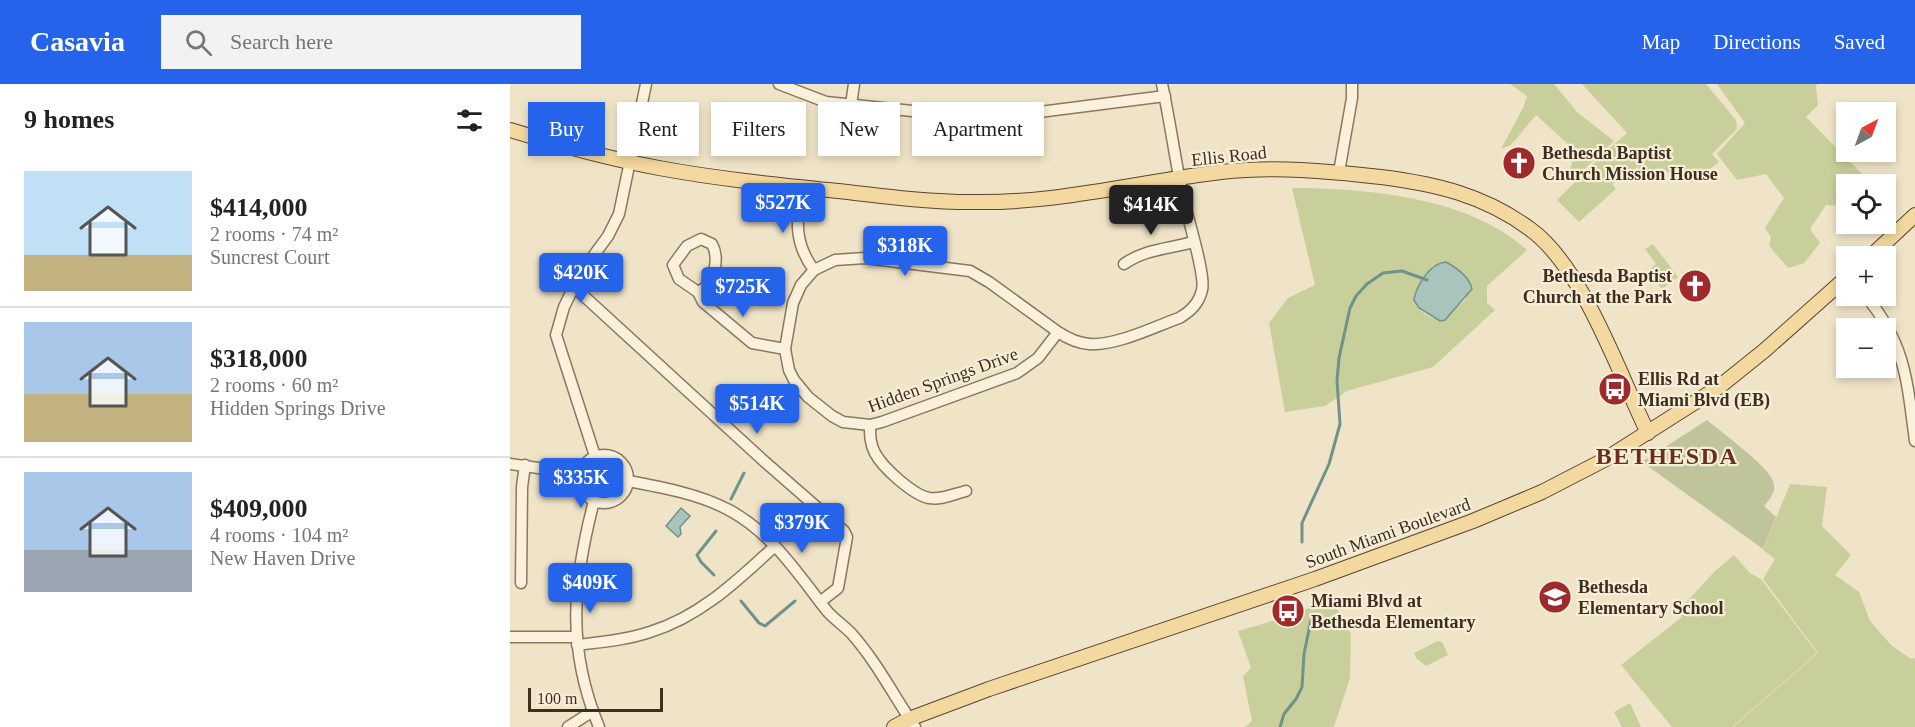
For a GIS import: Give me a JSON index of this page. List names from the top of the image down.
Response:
{
  "streets": {
    "main road": ["Ellis Road", "South Miami Boulevard"],
    "street": ["Hidden Springs Drive"]
  },
  "crossings": [
    ["Ellis Road", "South Miami Boulevard"]
  ],
  "districts": ["BETHESDA"],
  "places": {
    "church": ["Bethesda Baptist Church Mission House", "Bethesda Baptist Church at the Park"],
    "bus stop": ["Ellis Rd at Miami Blvd (EB)", "Miami Blvd at Bethesda Elementary"],
    "school or university": ["Bethesda Elementary School"]
  },
  "scale_bar": "100 m",
  "north": "top right",
  "page": {
    "header": "Casavia",
    "search": "Search here",
    "nav": ["Map", "Directions", "Saved"],
    "heading": "9 homes",
    "map_buttons": ["+", "−"],
    "chip": [
      "Buy",
      "Rent",
      "Filters",
      "New",
      "Apartment"
    ],
    "list": [
      {
        "name": "$414,000",
        "note": "2 rooms · 74 m² · Suncrest Court"
      },
      {
        "name": "$318,000",
        "note": "2 rooms · 60 m² · Hidden Springs Drive"
      },
      {
        "name": "$409,000",
        "note": "4 rooms · 104 m² · New Haven Drive"
      }
    ],
    "price": [
      "$527K",
      "$414K",
      "$318K",
      "$420K",
      "$725K",
      "$514K",
      "$335K",
      "$379K",
      "$409K"
    ],
    "scale": "100 m"
  }
}
